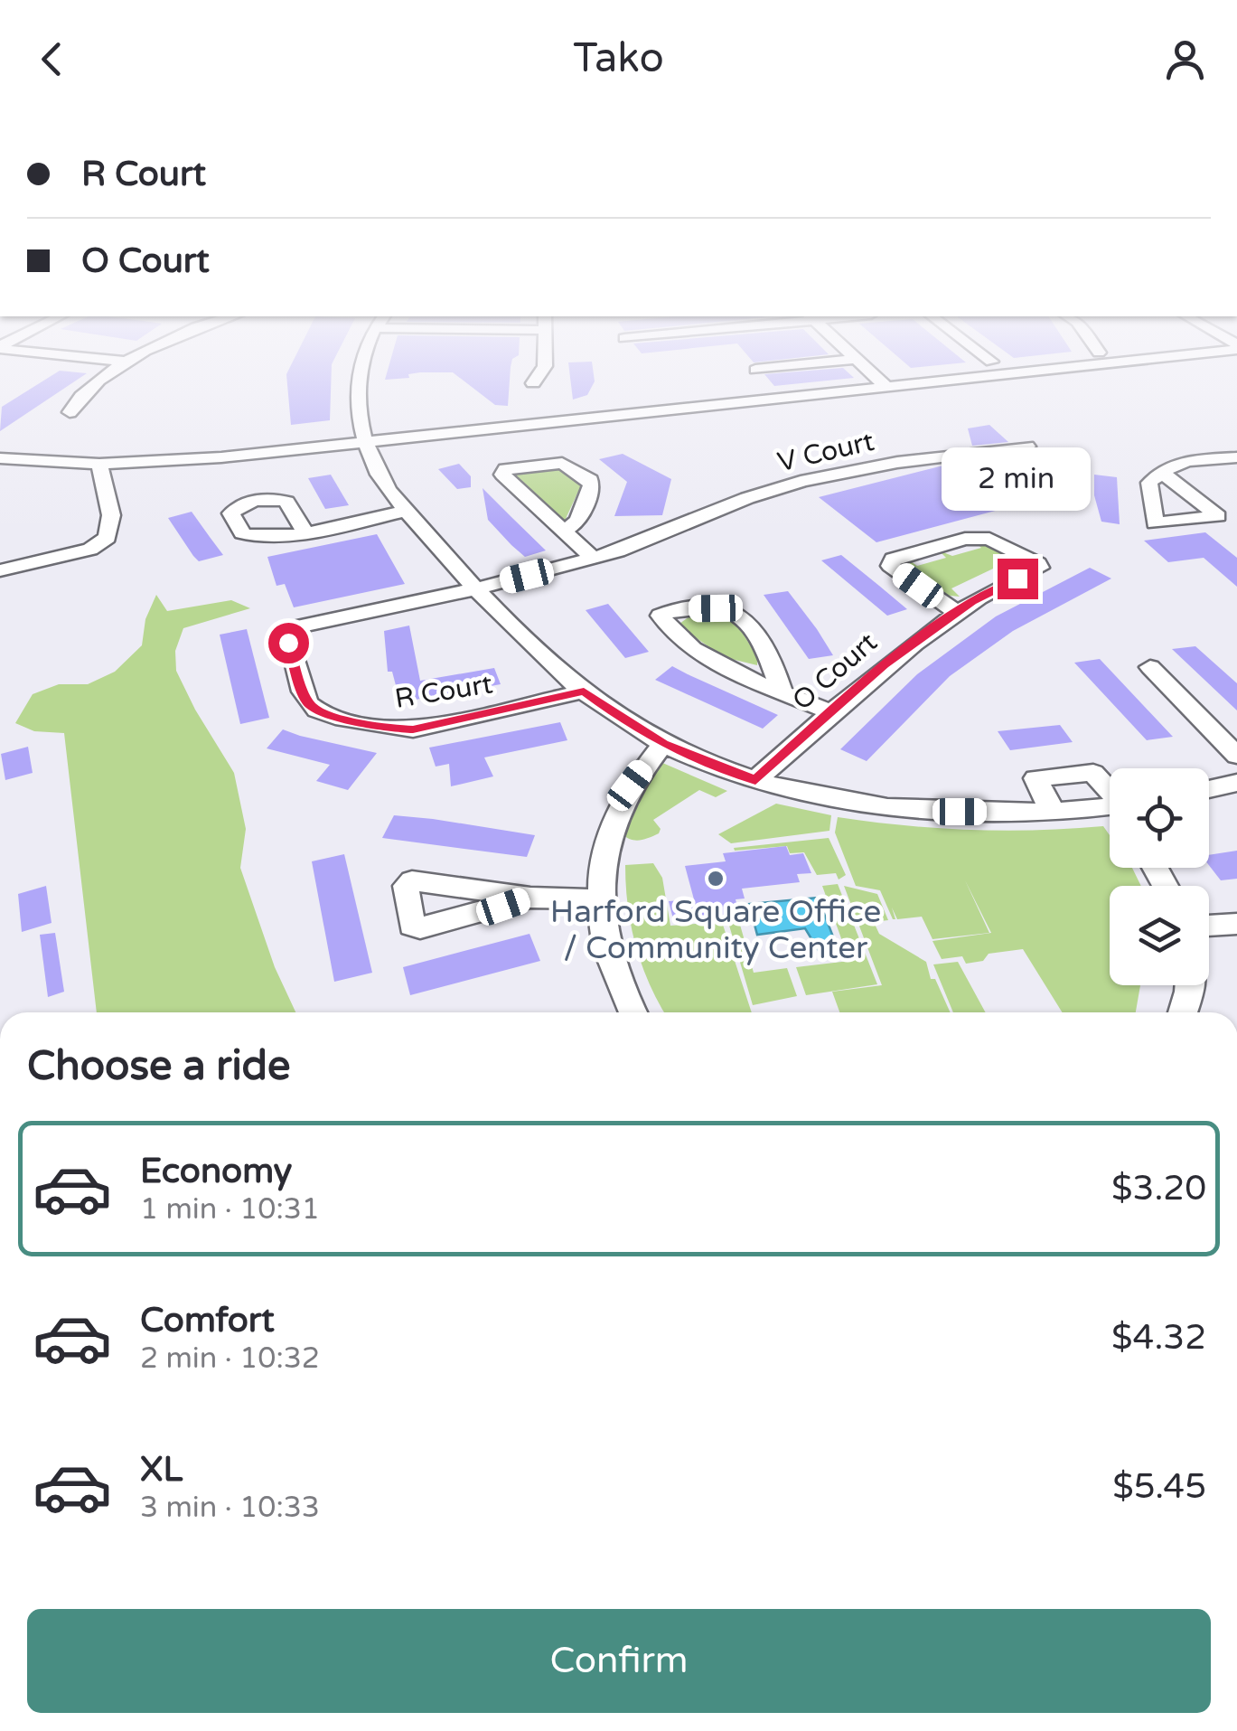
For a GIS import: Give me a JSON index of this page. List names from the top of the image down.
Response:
{
  "streets": {
    "street": ["V Court", "O Court", "R Court"]
  },
  "crossings": [
    ["V Court", "R Court"]
  ],
  "places": ["Harford Square Office / Community Center"],
  "page": {
    "header": "Tako",
    "banner": ["R Court", "O Court"],
    "bubble": "2 min",
    "heading": "Choose a ride",
    "list": [
      {
        "name": "Economy",
        "note": "1 min · 10:31",
        "value": "$3.20"
      },
      {
        "name": "Comfort",
        "note": "2 min · 10:32",
        "value": "$4.32"
      },
      {
        "name": "XL",
        "note": "3 min · 10:33",
        "value": "$5.45"
      }
    ],
    "buttons": "Confirm"
  }
}
